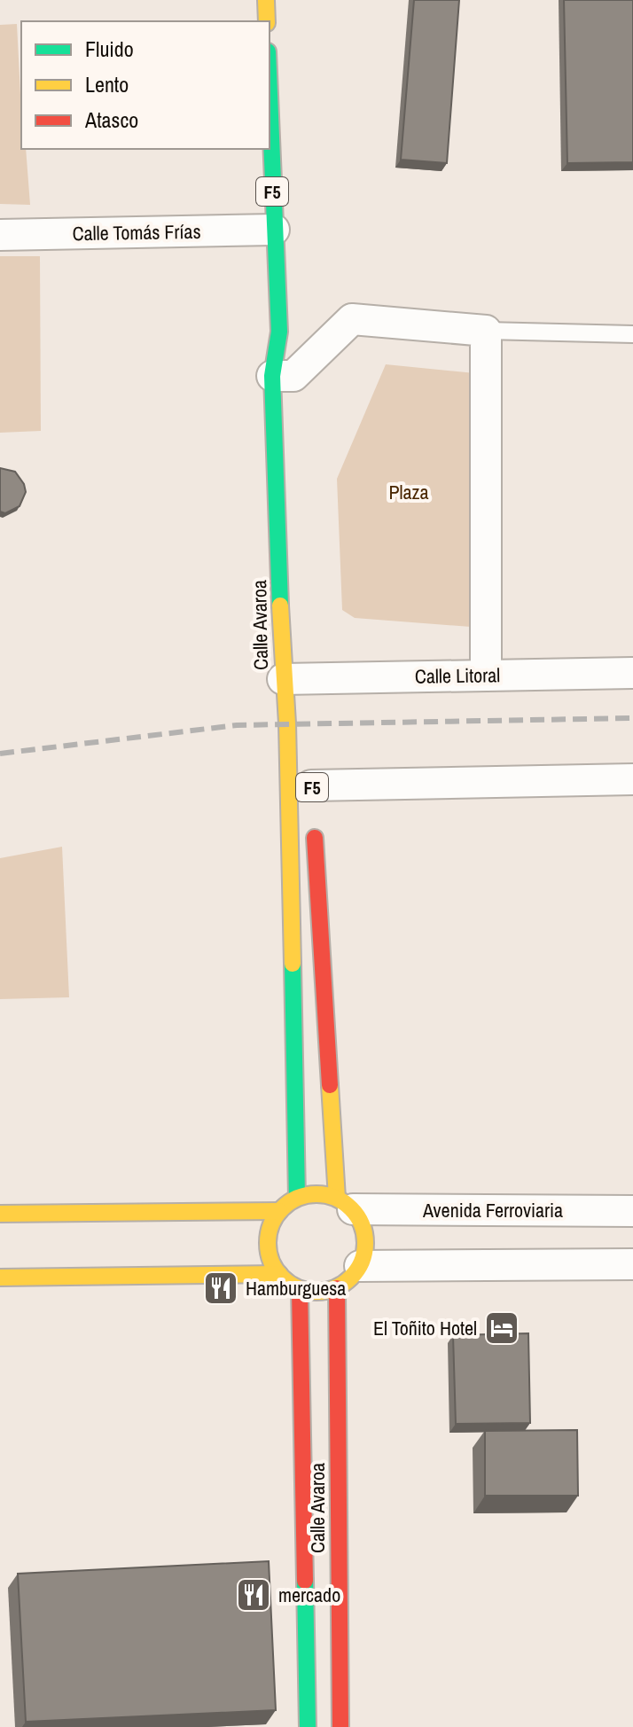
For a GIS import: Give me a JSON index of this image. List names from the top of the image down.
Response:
{
  "streets": {
    "main road": ["F5", "Calle Avaroa"],
    "street": ["Calle Tomás Frías", "Calle Litoral", "Avenida Ferroviaria"]
  },
  "crossings": [
    ["F5", "Calle Avaroa"],
    ["F5", "Avenida Ferroviaria"],
    ["Calle Tomás Frías", "Calle Avaroa"],
    ["Calle Avaroa", "Calle Litoral"],
    ["Calle Avaroa", "Avenida Ferroviaria"]
  ],
  "parks": ["Plaza"],
  "places": {
    "restaurant": ["Hamburguesa", "mercado"],
    "hotel": ["El Toñito Hotel"]
  },
  "legend": ["Fluido", "Lento", "Atasco"]
}
